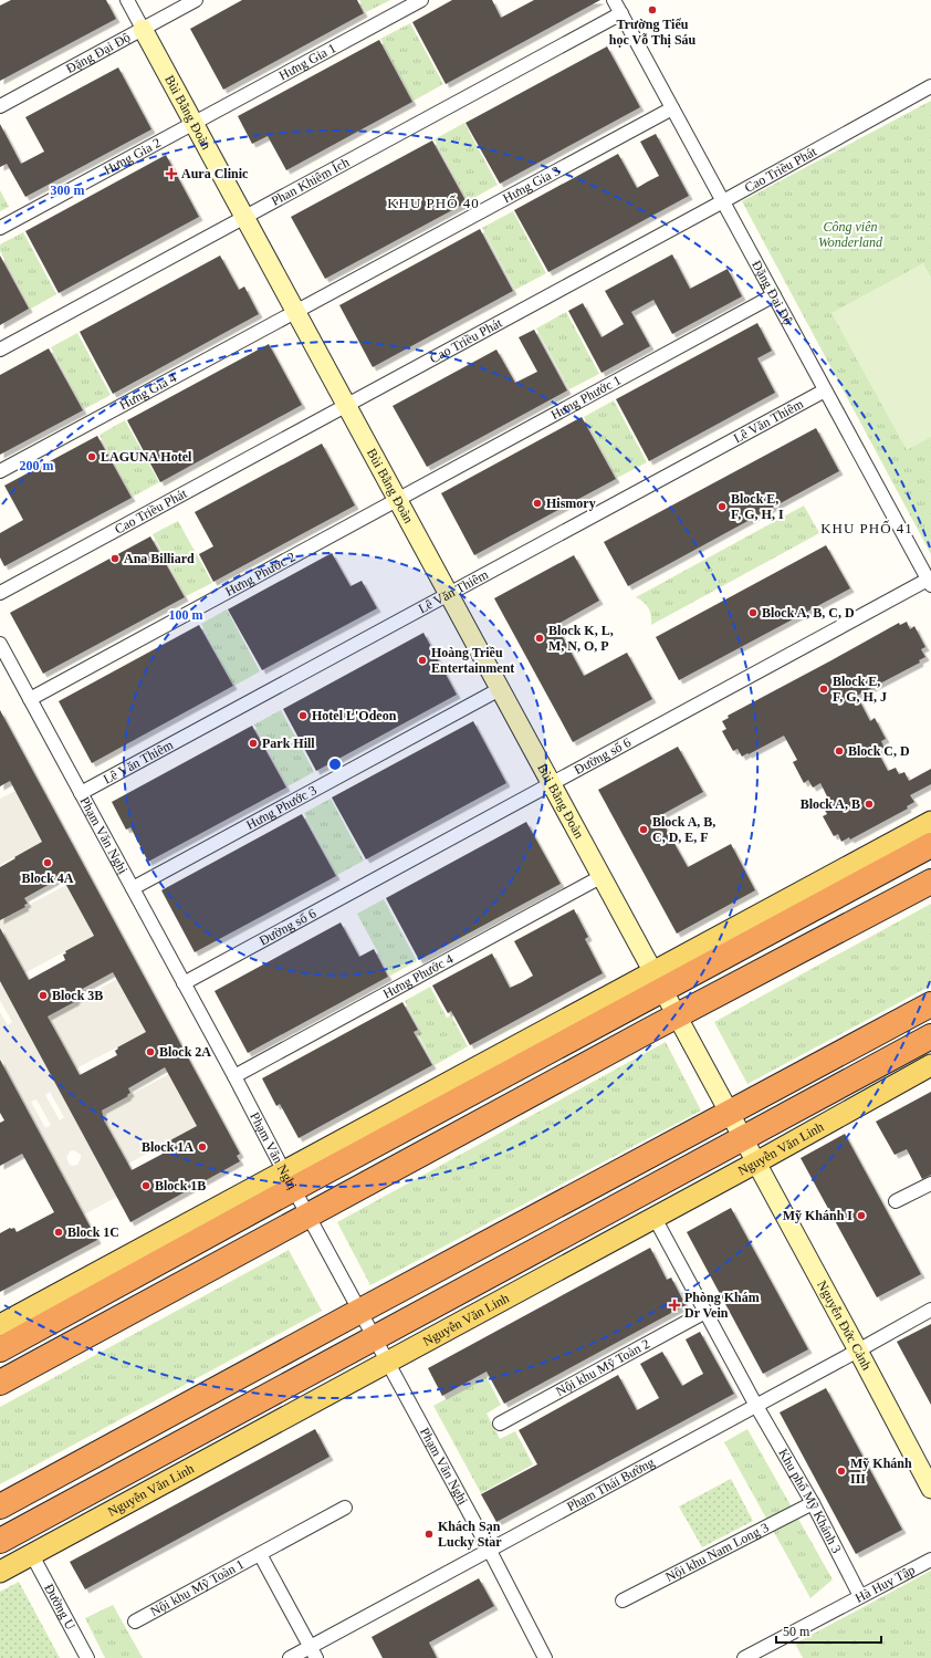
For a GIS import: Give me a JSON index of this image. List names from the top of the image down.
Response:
{
  "streets": {
    "highway": ["Nguyễn Văn Linh"],
    "street": [
      "Đặng Đại Độ",
      "Hưng Gia 1",
      "Bùi Bằng Đoàn",
      "Hưng Gia 2",
      "Cao Triều Phát",
      "Phan Khiêm Ích",
      "Hưng Gia 3",
      "Hưng Gia 4",
      "Hưng Phước 1",
      "Lê Văn Thiêm",
      "Hưng Phước 2",
      "Đường số 6",
      "Hưng Phước 3",
      "Phạm Văn Nghị",
      "Hưng Phước 4",
      "Nguyễn Đức Cảnh",
      "Nội khu Mỹ Toàn 2",
      "Phạm Thái Bường",
      "Khu phố Mỹ Khánh 3",
      "Nội khu Nam Long 3",
      "Hà Huy Tập",
      "Nội khu Mỹ Toàn 1",
      "Đường U"
    ]
  },
  "crossings": [
    ["Đặng Đại Độ", "Bùi Bằng Đoàn"],
    ["Đặng Đại Độ", "Cao Triều Phát"],
    ["Đặng Đại Độ", "Phan Khiêm Ích"],
    ["Đặng Đại Độ", "Hưng Gia 3"],
    ["Đặng Đại Độ", "Hưng Phước 1"],
    ["Đặng Đại Độ", "Lê Văn Thiêm"],
    ["Đặng Đại Độ", "Đường số 6"],
    ["Hưng Gia 1", "Bùi Bằng Đoàn"],
    ["Hưng Gia 1", "Hưng Gia 2"],
    ["Bùi Bằng Đoàn", "Hưng Gia 2"],
    ["Bùi Bằng Đoàn", "Cao Triều Phát"],
    ["Bùi Bằng Đoàn", "Phan Khiêm Ích"],
    ["Bùi Bằng Đoàn", "Hưng Gia 3"],
    ["Bùi Bằng Đoàn", "Hưng Gia 4"],
    ["Bùi Bằng Đoàn", "Hưng Phước 1"],
    ["Bùi Bằng Đoàn", "Lê Văn Thiêm"],
    ["Bùi Bằng Đoàn", "Hưng Phước 2"],
    ["Bùi Bằng Đoàn", "Đường số 6"],
    ["Bùi Bằng Đoàn", "Hưng Phước 3"],
    ["Bùi Bằng Đoàn", "Hưng Phước 4"],
    ["Bùi Bằng Đoàn", "Nguyễn Đức Cảnh"],
    ["Hưng Gia 3", "Hưng Gia 4"],
    ["Hưng Phước 1", "Hưng Phước 2"],
    ["Lê Văn Thiêm", "Phạm Văn Nghị"],
    ["Hưng Phước 2", "Phạm Văn Nghị"],
    ["Đường số 6", "Phạm Văn Nghị"],
    ["Hưng Phước 3", "Phạm Văn Nghị"],
    ["Phạm Văn Nghị", "Hưng Phước 4"],
    ["Phạm Văn Nghị", "Nguyễn Văn Linh"],
    ["Phạm Văn Nghị", "Phạm Thái Bường"],
    ["Nguyễn Văn Linh", "Nguyễn Đức Cảnh"],
    ["Nguyễn Văn Linh", "Khu phố Mỹ Khánh 3"],
    ["Nguyễn Văn Linh", "Đường U"],
    ["Nguyễn Đức Cảnh", "Phạm Thái Bường"],
    ["Nội khu Mỹ Toàn 2", "Khu phố Mỹ Khánh 3"],
    ["Phạm Thái Bường", "Khu phố Mỹ Khánh 3"],
    ["Phạm Thái Bường", "Nội khu Mỹ Toàn 1"],
    ["Khu phố Mỹ Khánh 3", "Nội khu Nam Long 3"],
    ["Khu phố Mỹ Khánh 3", "Hà Huy Tập"]
  ],
  "districts": ["KHU PHỐ 40", "KHU PHỐ 41"],
  "parks": ["Công viên Wonderland"],
  "places": {
    "other": [
      "Trường Tiểu học Vỗ Thị Sáu",
      "LAGUNA Hotel",
      "Hismory",
      "Block E, F, G, H, I",
      "Ana Billiard",
      "Block A, B, C, D",
      "Block K, L, M, N, O, P",
      "Hoàng Triều Entertainment",
      "Block E, F, G, H, J",
      "Hotel L'Odeon",
      "Park Hill",
      "Block C, D",
      "Block A, B",
      "Block A, B, C, D, E, F",
      "Block 4A",
      "Block 3B",
      "Block 2A",
      "Block 1A",
      "Block 1B",
      "Mỹ Khánh I",
      "Block 1C",
      "Mỹ Khánh III",
      "Khách Sạn Lucky Star"
    ],
    "health": ["Aura Clinic", "Phòng Khám Dr Vein"]
  },
  "scale_bar": "50 m",
  "rings": ["300 m", "200 m", "100 m"]
}
